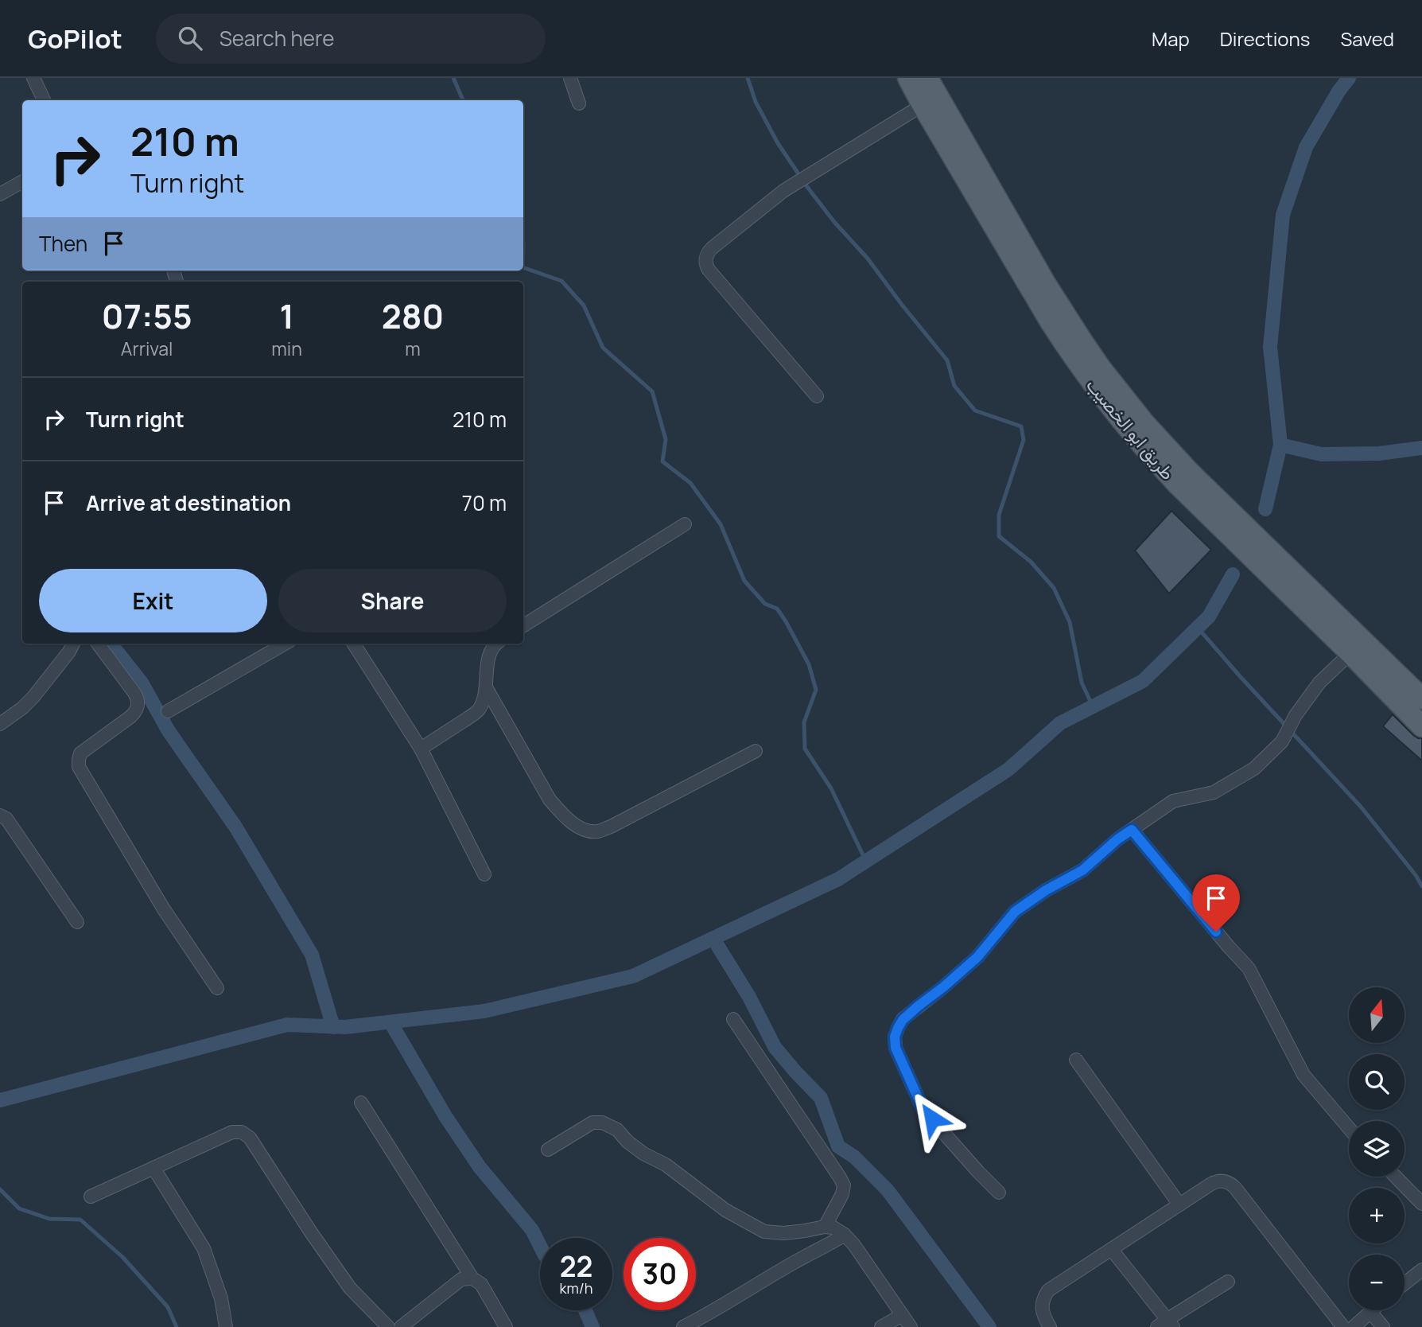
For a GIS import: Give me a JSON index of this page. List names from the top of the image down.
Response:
{
  "streets": {
    "main road": ["طريق ابو الخصيب"]
  },
  "north": "top",
  "page": {
    "header": "GoPilot",
    "search": "Search here",
    "nav": ["Map", "Directions", "Saved"],
    "turn": ["210 m", "Turn right"],
    "then": "Then",
    "eta": [
      "07:55",
      "Arrival",
      "1",
      "min",
      "280",
      "m"
    ],
    "list": [
      {
        "name": "Turn right",
        "value": "210 m"
      },
      {
        "name": "Arrive at destination",
        "value": "70 m"
      }
    ],
    "buttons": ["Exit", "Share"],
    "map_buttons": ["+", "−"],
    "speed": "22 km/h",
    "limit": "30"
  }
}
